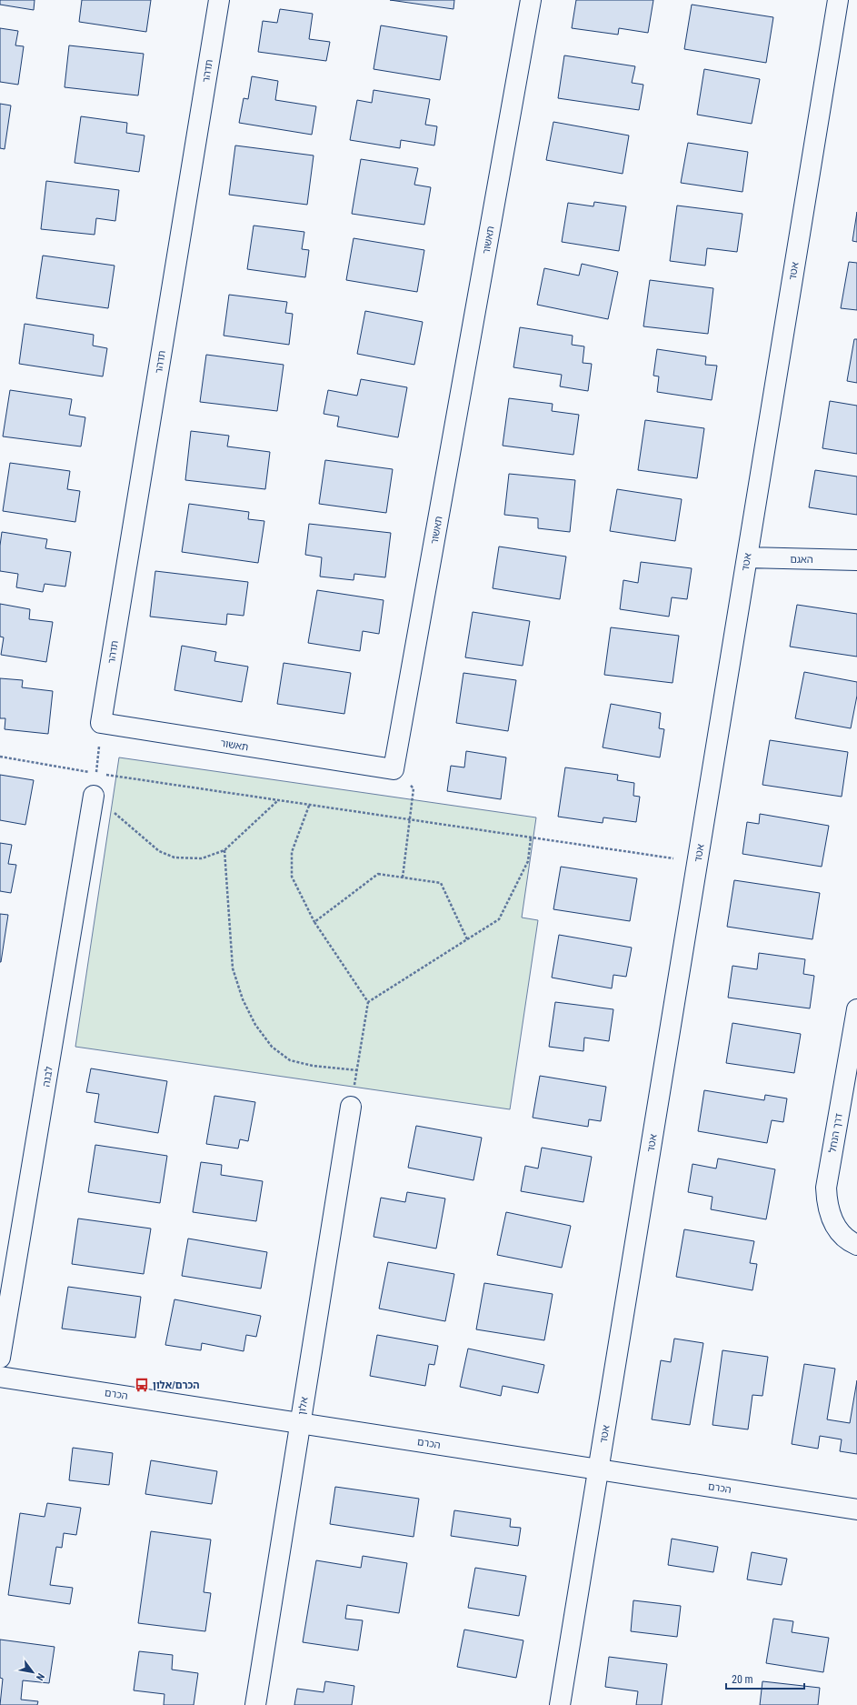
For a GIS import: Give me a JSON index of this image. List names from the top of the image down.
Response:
{
  "streets": {
    "street": [
      "תדהר",
      "תאשור",
      "אטד",
      "האגם",
      "לבנה",
      "דרך הנחל",
      "הכרם",
      "אלון"
    ]
  },
  "crossings": [
    ["תדהר", "תאשור"],
    ["אטד", "האגם"],
    ["אטד", "הכרם"],
    ["הכרם", "אלון"]
  ],
  "places": {
    "bus stop": ["הכרם/אלון"]
  },
  "scale_bar": "20 m",
  "north": "bottom right"
}
